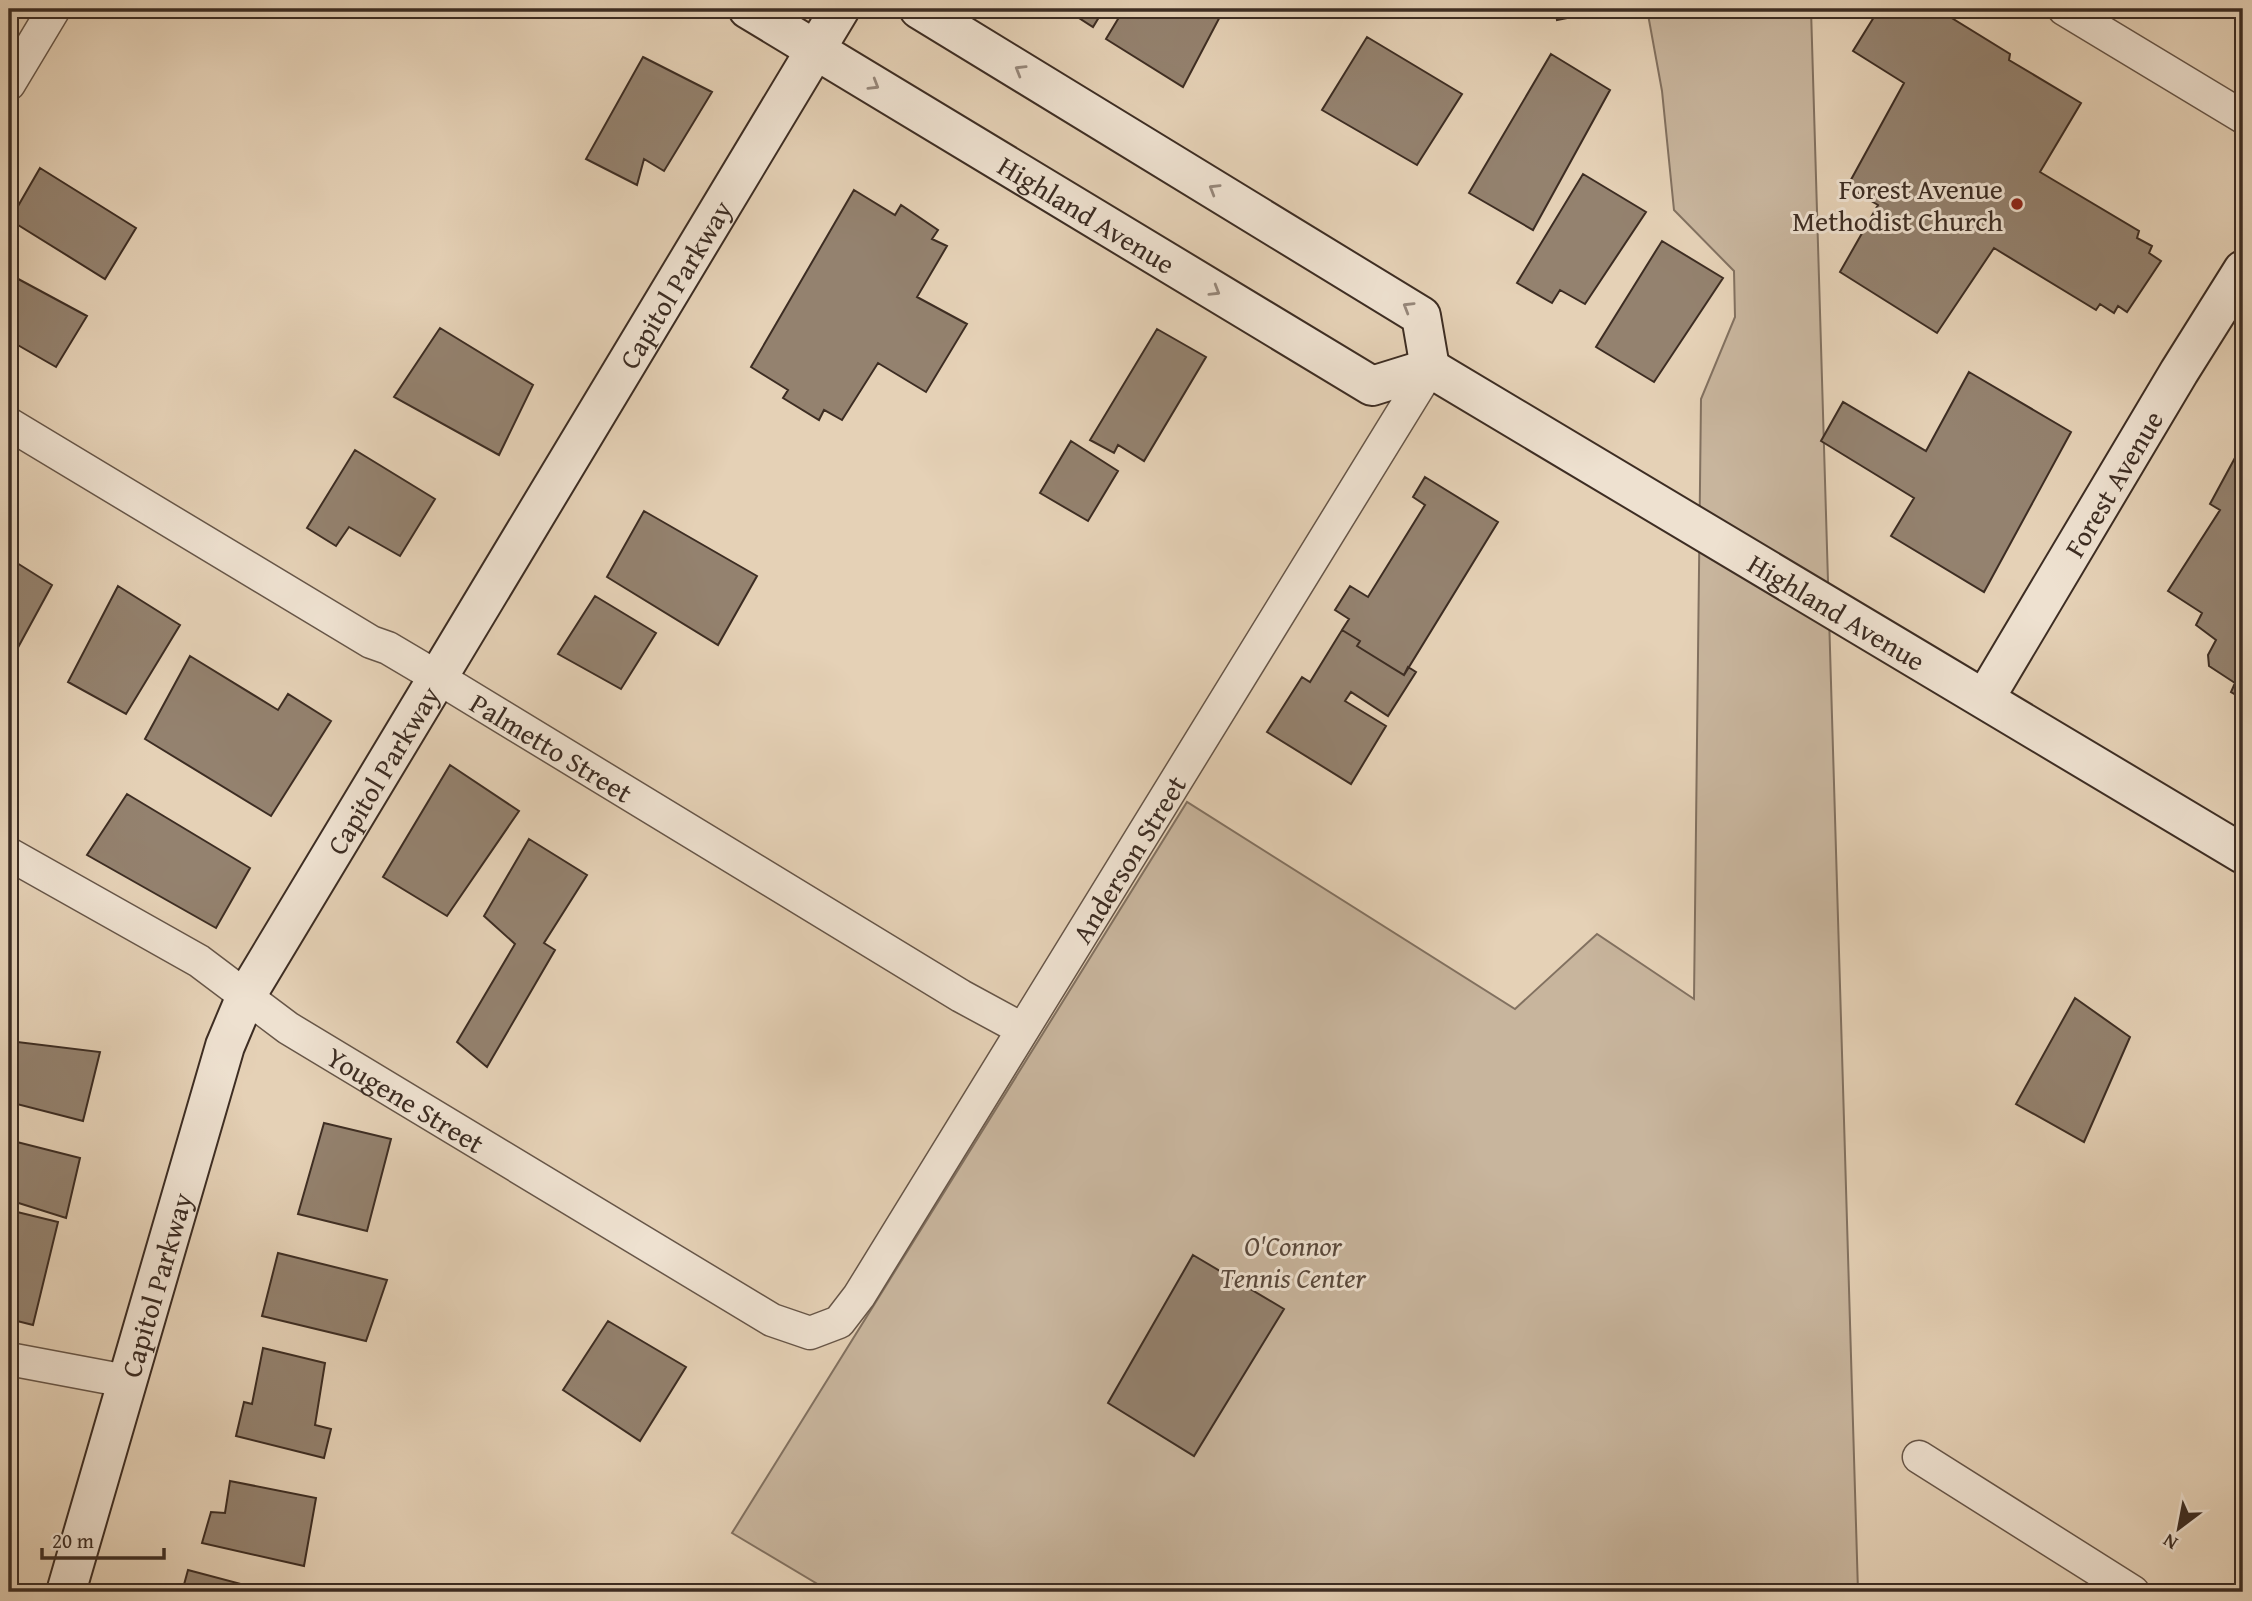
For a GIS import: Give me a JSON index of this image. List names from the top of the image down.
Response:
{
  "streets": {
    "main road": ["Highland Avenue", "Capitol Parkway", "Forest Avenue"],
    "street": ["Palmetto Street", "Anderson Street", "Yougene Street"]
  },
  "crossings": [
    ["Highland Avenue", "Capitol Parkway"],
    ["Highland Avenue", "Forest Avenue"],
    ["Highland Avenue", "Anderson Street"],
    ["Capitol Parkway", "Palmetto Street"],
    ["Capitol Parkway", "Yougene Street"],
    ["Palmetto Street", "Anderson Street"],
    ["Anderson Street", "Yougene Street"]
  ],
  "parks": ["O'Connor Tennis Center"],
  "places": ["Forest Avenue Methodist Church"],
  "scale_bar": "20 m",
  "north": "bottom left"
}
